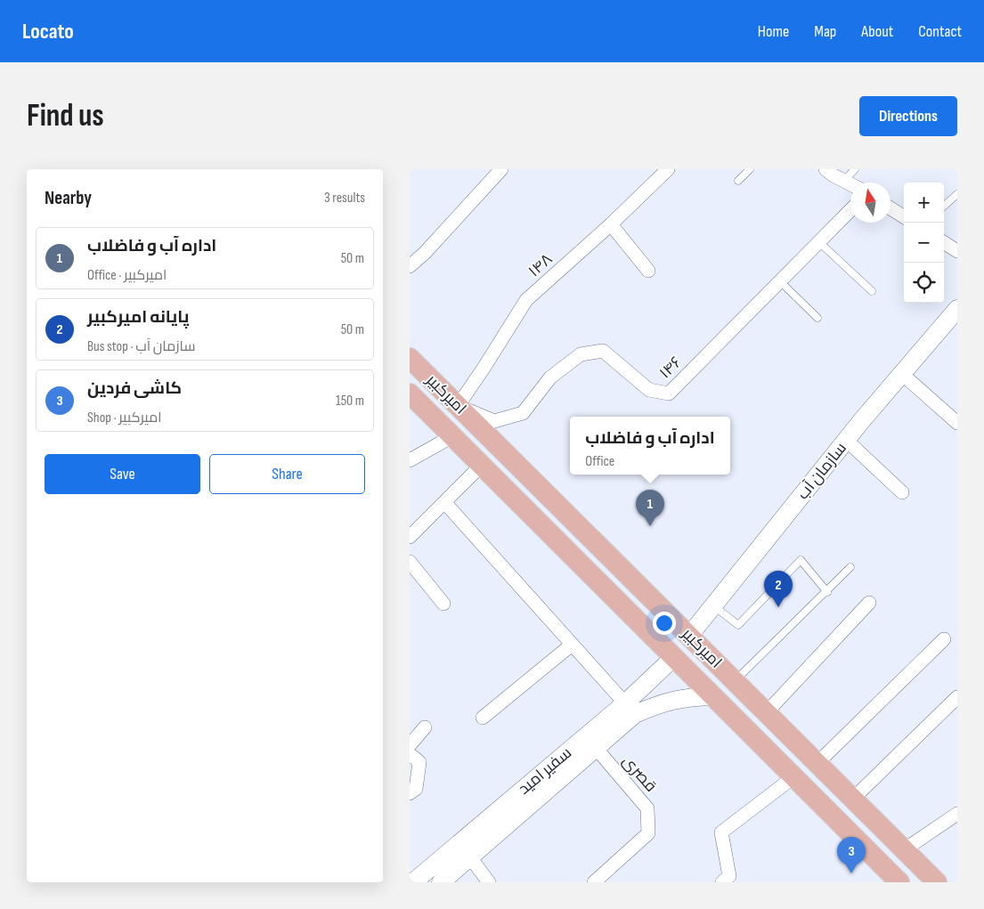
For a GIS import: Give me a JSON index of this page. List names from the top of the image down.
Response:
{
  "streets": {
    "main road": ["امیرکبیر"],
    "street": [
      "۱۴۸",
      "۱۴۶",
      "سازمان آب",
      "سفیر امید",
      "قصری"
    ]
  },
  "crossings": [
    ["۱۴۸", "۱۴۶"],
    ["۱۴۸", "امیرکبیر"],
    ["۱۴۶", "امیرکبیر"],
    ["امیرکبیر", "سازمان آب"],
    ["امیرکبیر", "سفیر امید"],
    ["سفیر امید", "قصری"]
  ],
  "north": "top",
  "page": {
    "header": "Locato",
    "nav": [
      "Home",
      "Map",
      "About",
      "Contact"
    ],
    "buttons": [
      "Directions",
      ["Save", "Share"]
    ],
    "title": "Find us",
    "heading": ["Nearby", "3 results"],
    "map_buttons": ["+", "−"],
    "list": [
      {
        "mark": "1",
        "name": "اداره آب و فاضلاب",
        "note": "Office · امیرکبیر",
        "value": "50 m"
      },
      {
        "mark": "2",
        "name": "پایانه امیرکبیر",
        "note": "Bus stop · سازمان آب",
        "value": "50 m"
      },
      {
        "mark": "3",
        "name": "کاشی فردین",
        "note": "Shop · امیرکبیر",
        "value": "150 m"
      }
    ],
    "popup": ["اداره آب و فاضلاب", "Office"],
    "pins": ["1", "2", "3"]
  }
}
